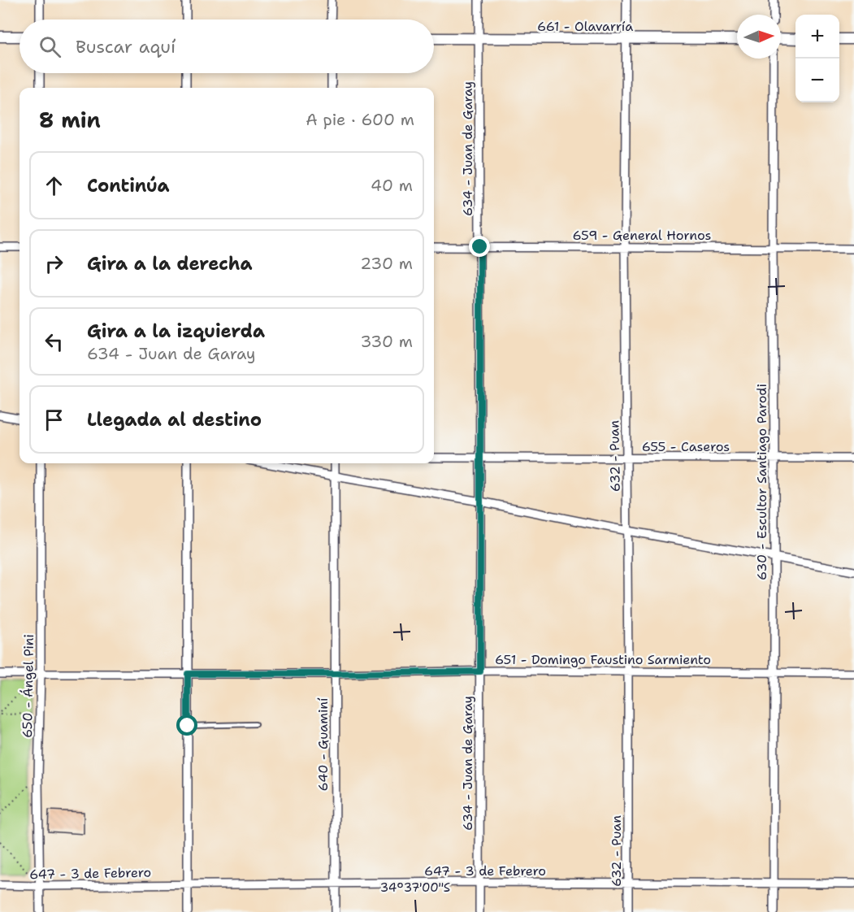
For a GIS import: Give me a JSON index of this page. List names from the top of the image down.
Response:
{
  "streets": {
    "street": [
      "661 - Olavarría",
      "634 - Juan de Garay",
      "659 - General Hornos",
      "655 - Caseros",
      "632 - Puan",
      "630 - Escultor Santiago Parodi",
      "651 - Domingo Faustino Sarmiento",
      "650 - Ángel Pini",
      "640 - Guaminí",
      "647 - 3 de Febrero"
    ]
  },
  "crossings": [
    ["661 - Olavarría", "634 - Juan de Garay"],
    ["661 - Olavarría", "632 - Puan"],
    ["634 - Juan de Garay", "659 - General Hornos"],
    ["634 - Juan de Garay", "655 - Caseros"],
    ["634 - Juan de Garay", "651 - Domingo Faustino Sarmiento"],
    ["634 - Juan de Garay", "647 - 3 de Febrero"],
    ["659 - General Hornos", "632 - Puan"],
    ["659 - General Hornos", "630 - Escultor Santiago Parodi"],
    ["655 - Caseros", "632 - Puan"],
    ["655 - Caseros", "630 - Escultor Santiago Parodi"],
    ["632 - Puan", "651 - Domingo Faustino Sarmiento"],
    ["632 - Puan", "647 - 3 de Febrero"],
    ["630 - Escultor Santiago Parodi", "651 - Domingo Faustino Sarmiento"],
    ["630 - Escultor Santiago Parodi", "647 - 3 de Febrero"],
    ["651 - Domingo Faustino Sarmiento", "650 - Ángel Pini"],
    ["651 - Domingo Faustino Sarmiento", "640 - Guaminí"],
    ["650 - Ángel Pini", "647 - 3 de Febrero"],
    ["640 - Guaminí", "647 - 3 de Febrero"]
  ],
  "north": "right",
  "page": {
    "map_buttons": ["+", "−"],
    "search": "Buscar aquí",
    "heading": ["8 min", "A pie · 600 m"],
    "list": [
      ["Continúa", "40 m"],
      ["Gira a la derecha", "230 m"],
      ["Gira a la izquierda", "634 - Juan de Garay", "330 m"],
      "Llegada al destino"
    ]
  },
  "coordinates": ["34°37'00\"S"]
}
